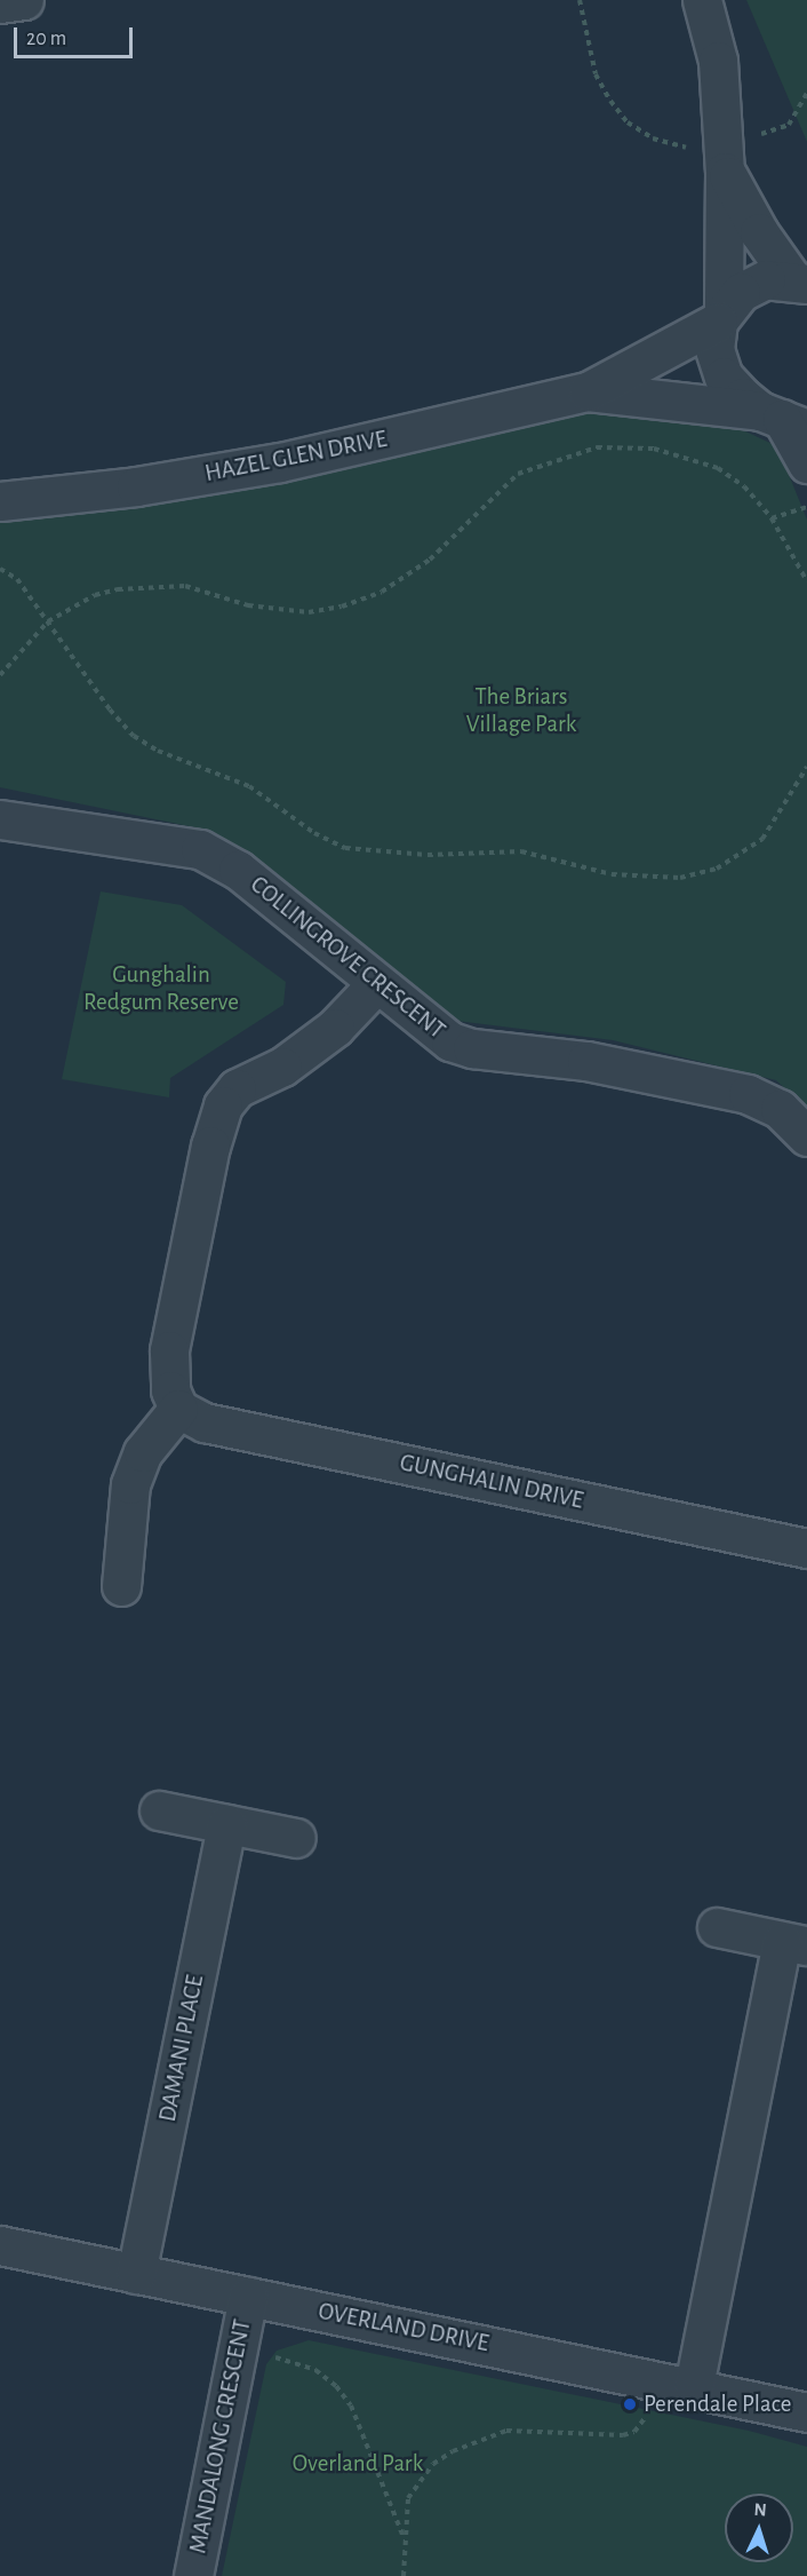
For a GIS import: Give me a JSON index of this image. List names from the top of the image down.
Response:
{
  "streets": {
    "street": [
      "HAZEL GLEN DRIVE",
      "COLLINGROVE CRESCENT",
      "GUNGHALIN DRIVE",
      "DAMANI PLACE",
      "OVERLAND DRIVE",
      "MANDALONG CRESCENT"
    ]
  },
  "crossings": [
    ["DAMANI PLACE", "OVERLAND DRIVE"],
    ["OVERLAND DRIVE", "MANDALONG CRESCENT"]
  ],
  "parks": ["The Briars Village Park", "Gunghalin Redgum Reserve", "Overland Park"],
  "places": ["Perendale Place"],
  "scale_bar": "20 m",
  "north": "top"
}
